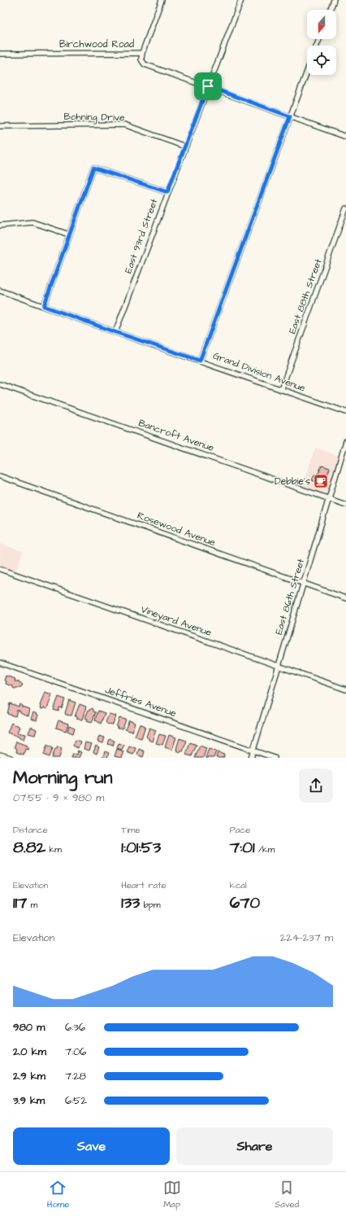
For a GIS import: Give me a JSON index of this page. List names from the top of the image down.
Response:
{
  "streets": {
    "street": [
      "Birchwood Road",
      "Bohning Drive",
      "East 93rd Street",
      "East 88th Street",
      "Grand Division Avenue",
      "Bancroft Avenue",
      "Rosewood Avenue",
      "East 86th Street",
      "Vineyard Avenue",
      "Jeffries Avenue"
    ]
  },
  "crossings": [
    ["Birchwood Road", "East 93rd Street"],
    ["Bohning Drive", "East 93rd Street"],
    ["East 93rd Street", "Grand Division Avenue"],
    ["East 88th Street", "Grand Division Avenue"],
    ["Bancroft Avenue", "East 86th Street"],
    ["Rosewood Avenue", "East 86th Street"],
    ["East 86th Street", "Vineyard Avenue"],
    ["East 86th Street", "Jeffries Avenue"]
  ],
  "places": {
    "cafe": ["Debbie's"]
  },
  "north": "bottom",
  "page": {
    "heading": ["Morning run", "07:55 · 9 × 980 m"],
    "stats": [
      ["Distance", "8.82 km"],
      ["Time", "1:01:53"],
      ["Pace", "7:01 /km"],
      ["Elevation", "117 m"],
      ["Heart rate", "133 bpm"],
      ["kcal", "670"]
    ],
    "chart": ["Elevation", "224–237 m"],
    "list": [
      {
        "name": "980 m",
        "note": "6:36"
      },
      {
        "name": "2.0 km",
        "note": "7:06"
      },
      {
        "name": "2.9 km",
        "note": "7:28"
      },
      {
        "name": "3.9 km",
        "note": "6:52"
      }
    ],
    "buttons": ["Save", "Share"],
    "tabs": ["Home", "Map", "Saved"]
  }
}
